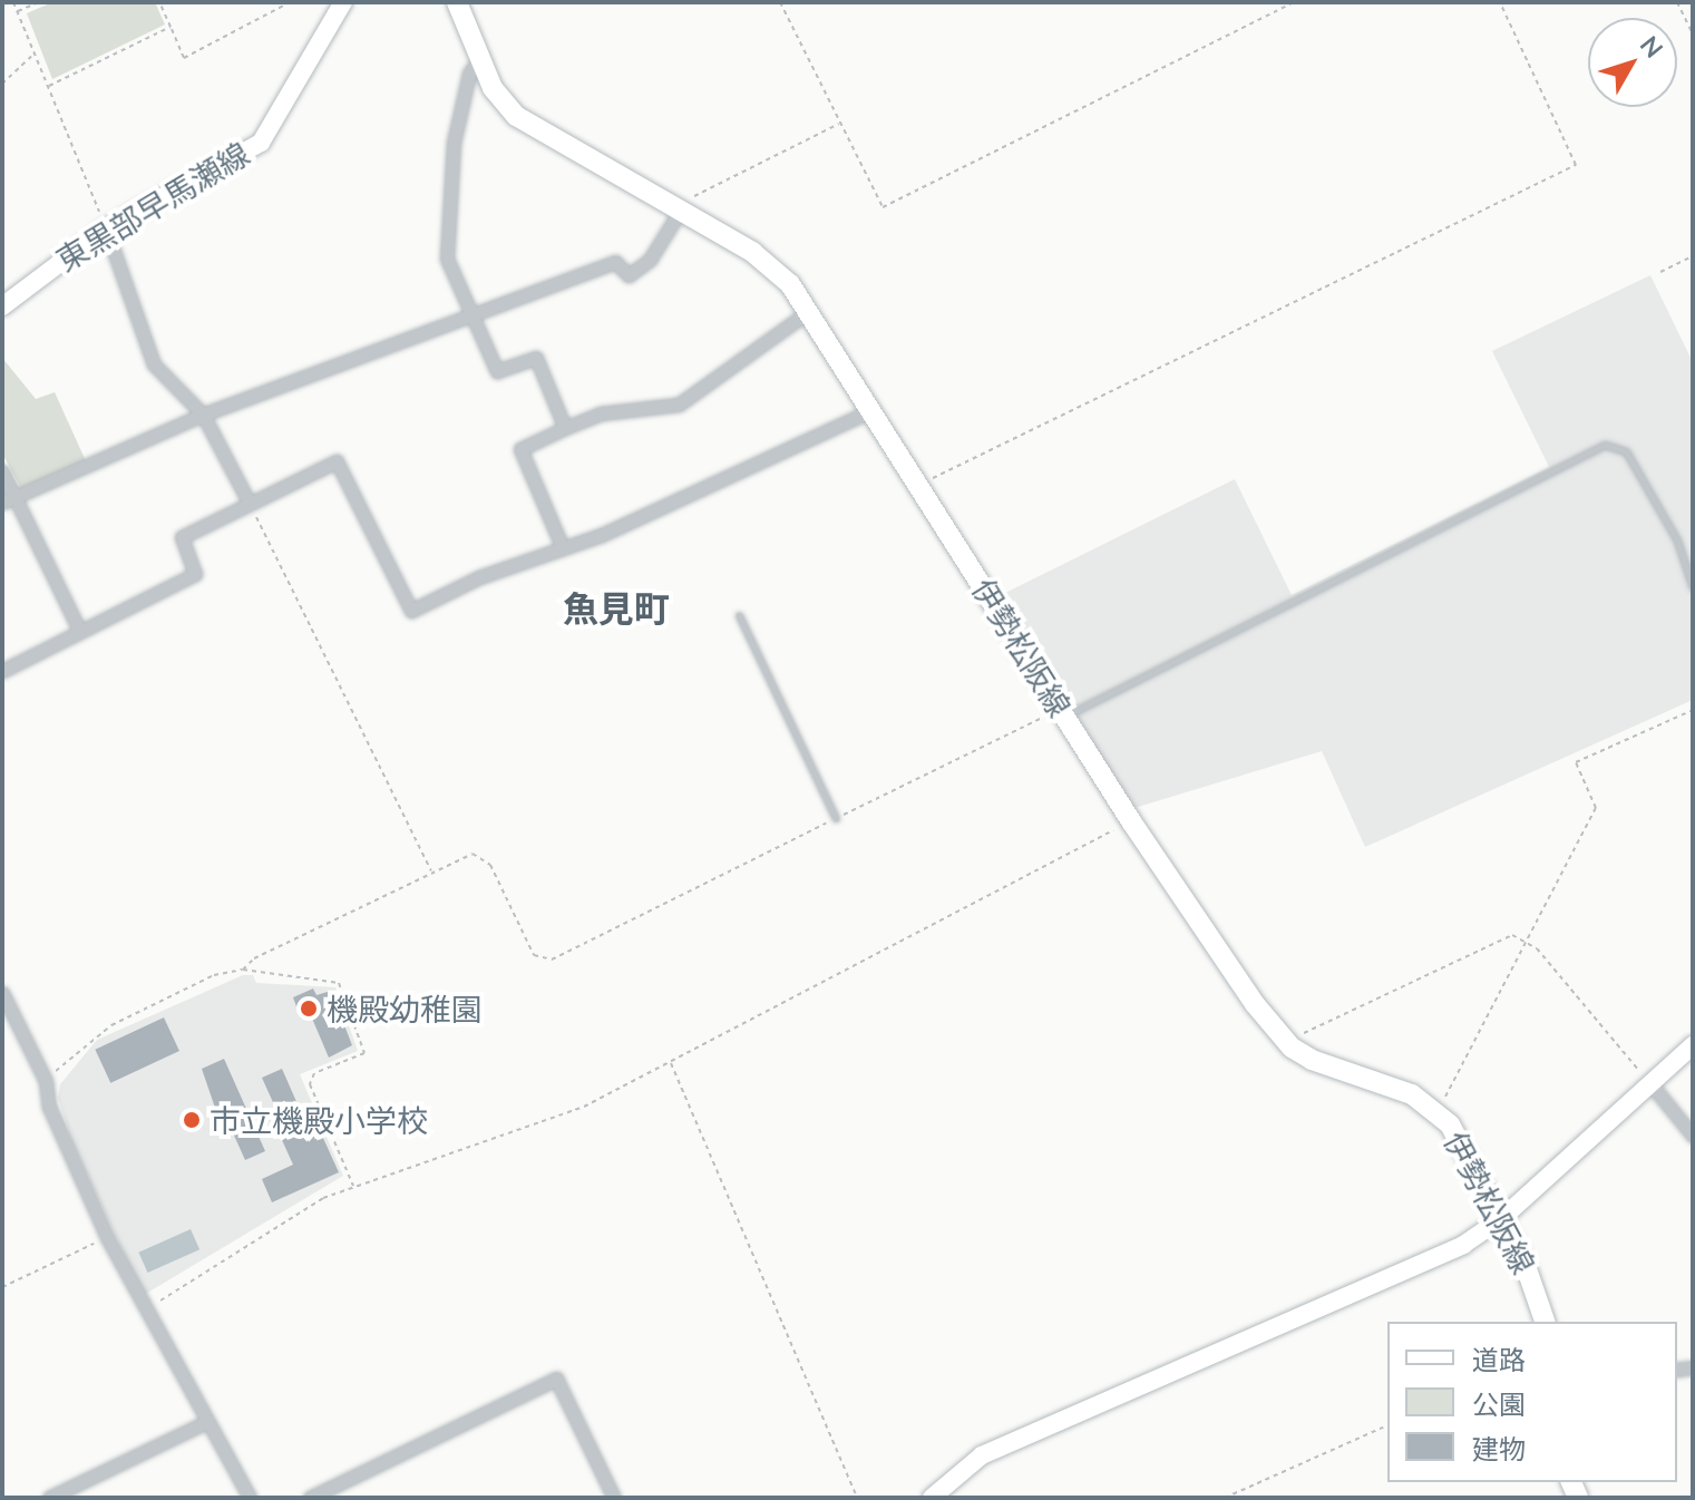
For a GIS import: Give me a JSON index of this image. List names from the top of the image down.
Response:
{
  "streets": {
    "main road": ["伊勢松阪線"],
    "street": ["東黒部早馬瀬線"]
  },
  "districts": ["魚見町"],
  "places": ["機殿幼稚園", "市立機殿小学校"],
  "legend": ["道路", "公園", "建物"],
  "north": "top right"
}
